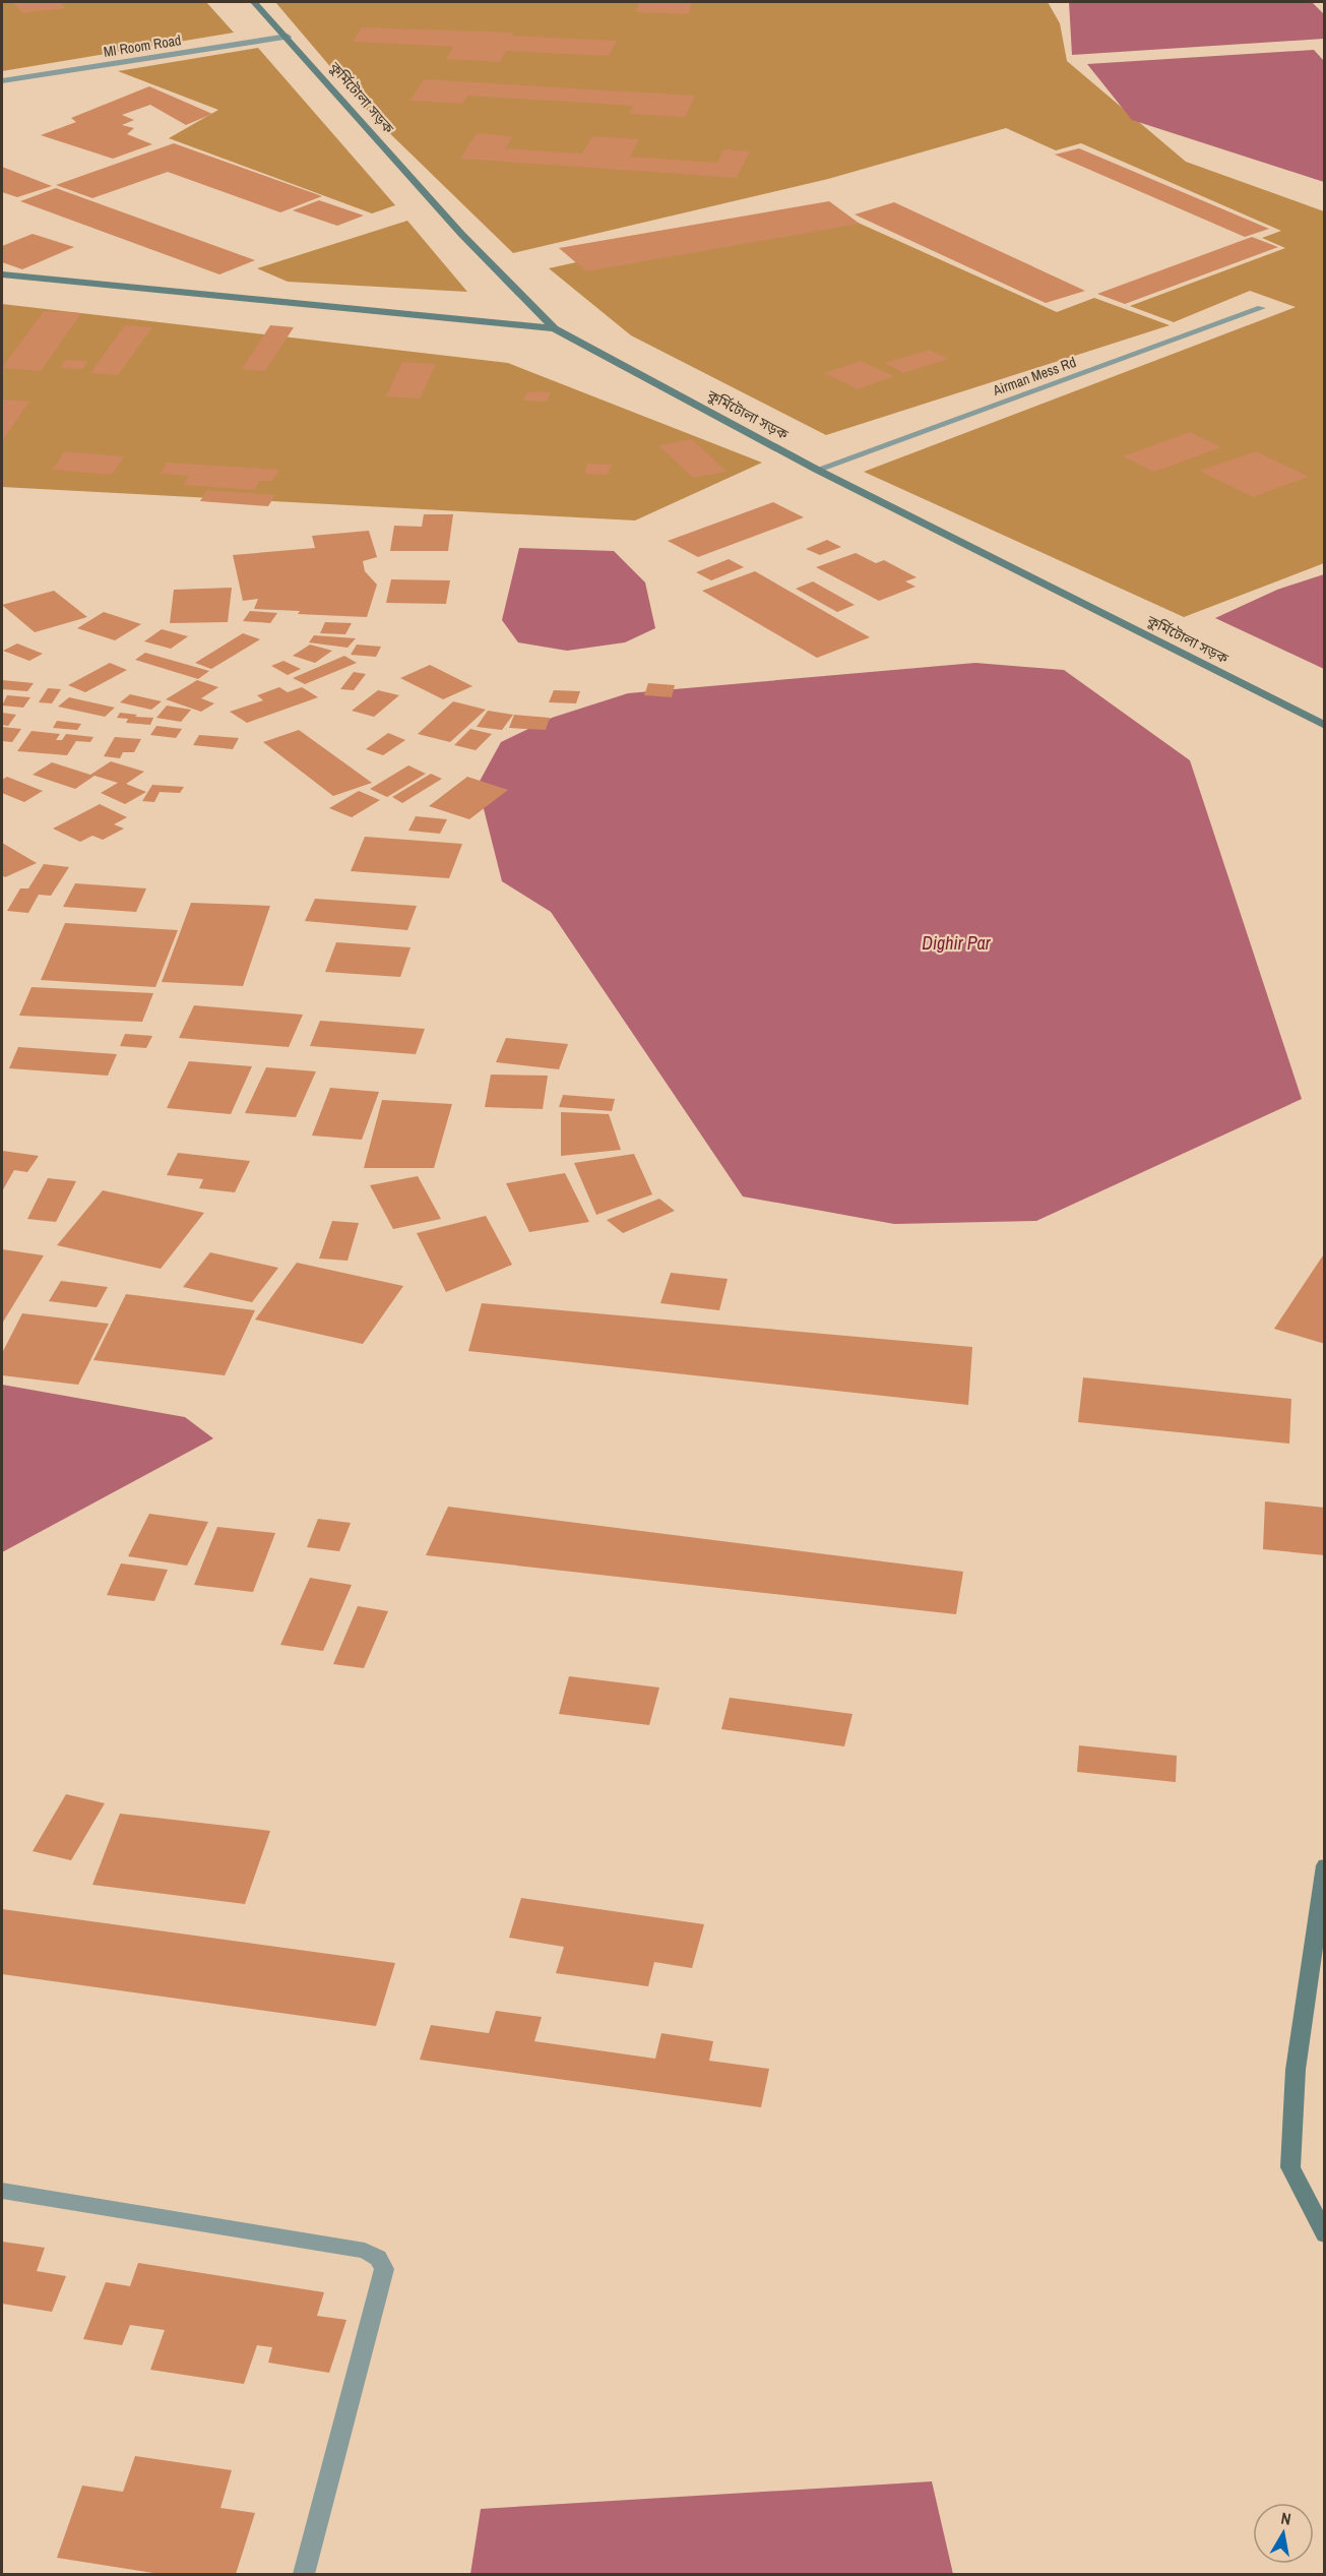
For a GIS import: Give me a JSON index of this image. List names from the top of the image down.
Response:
{
  "streets": {
    "street": ["MI Room Road", "কুর্মিটোলা সড়ক", "Airman Mess Rd"]
  },
  "crossings": [
    ["MI Room Road", "কুর্মিটোলা সড়ক"],
    ["কুর্মিটোলা সড়ক", "Airman Mess Rd"]
  ],
  "water": ["Dighir Par"],
  "north": "top"
}
